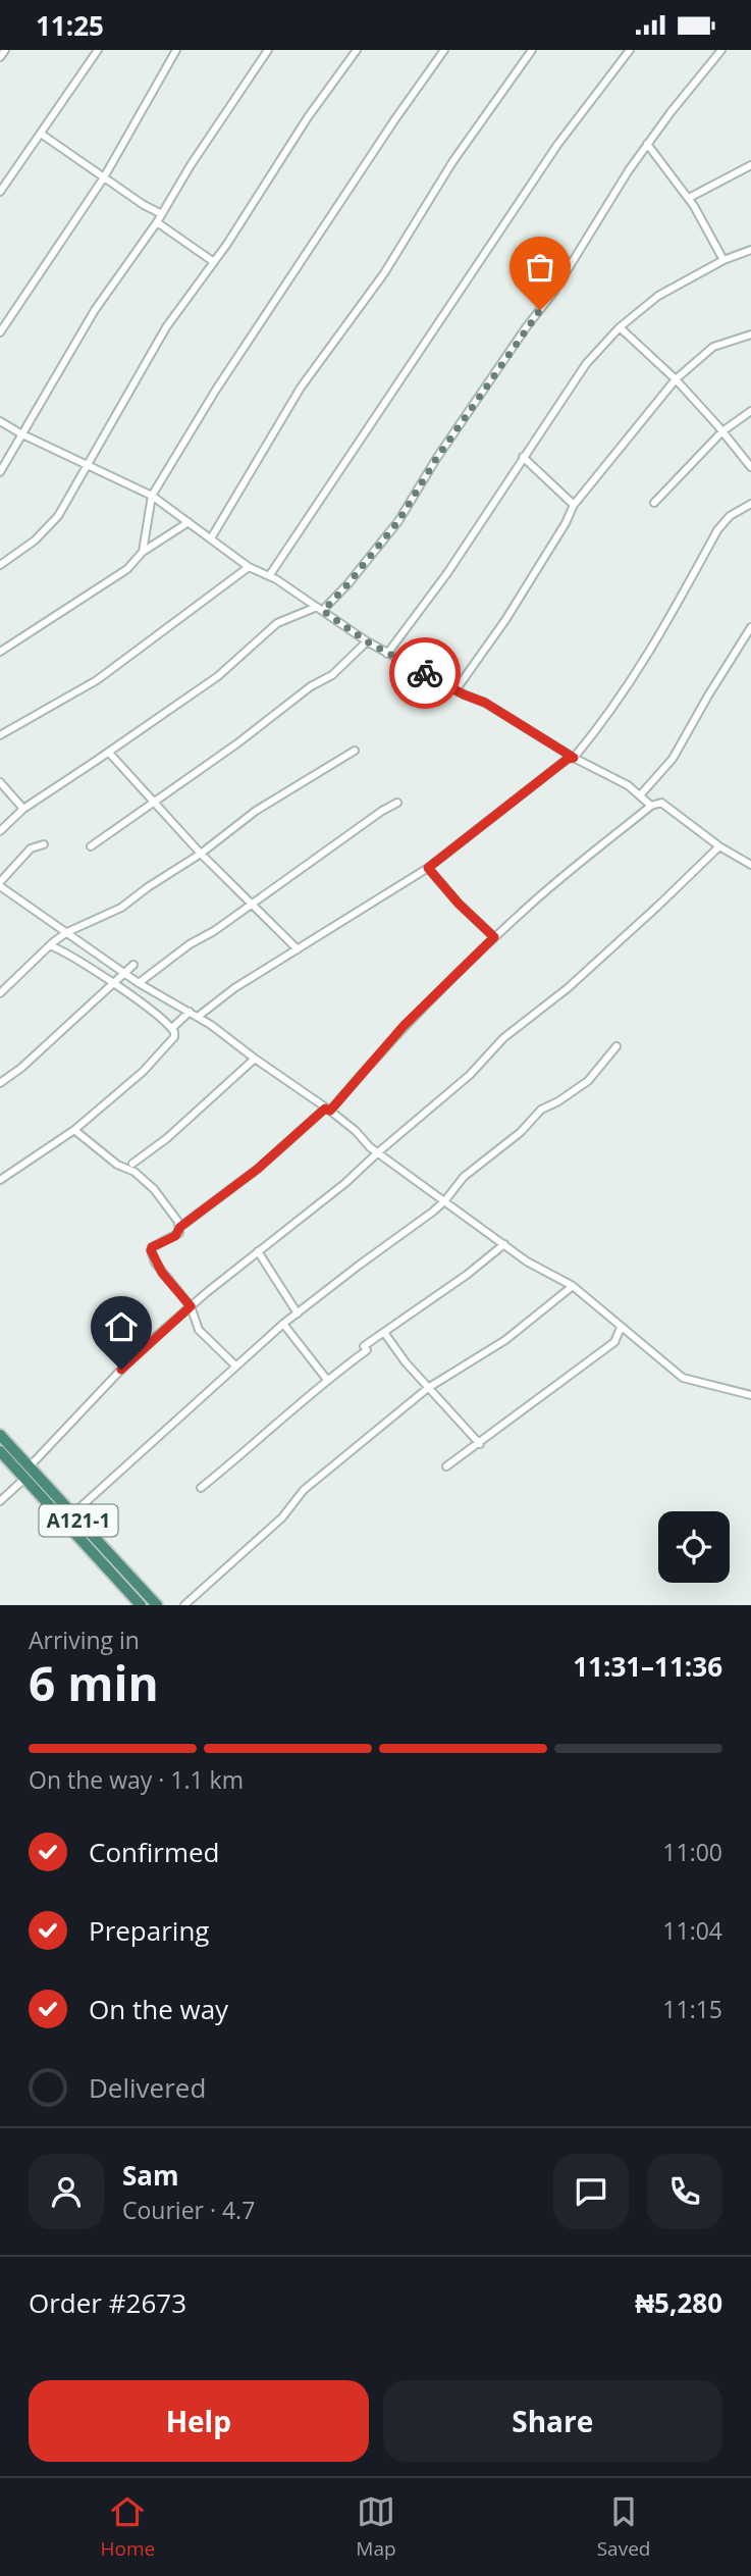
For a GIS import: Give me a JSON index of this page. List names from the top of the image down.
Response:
{
  "streets": {
    "highway": ["A121-1"]
  },
  "page": {
    "status": "11:25",
    "heading": ["6 min", "Arriving in", "11:31–11:36"],
    "panel": [
      "Sam",
      "Courier · 4.7",
      "Order #2673",
      "₦5,280"
    ],
    "bar": "On the way · 1.1 km",
    "list": [
      ["Confirmed", "11:00"],
      ["Preparing", "11:04"],
      ["On the way", "11:15"],
      "Delivered"
    ],
    "buttons": ["Help", "Share"],
    "tabs": ["Home", "Map", "Saved"]
  }
}
